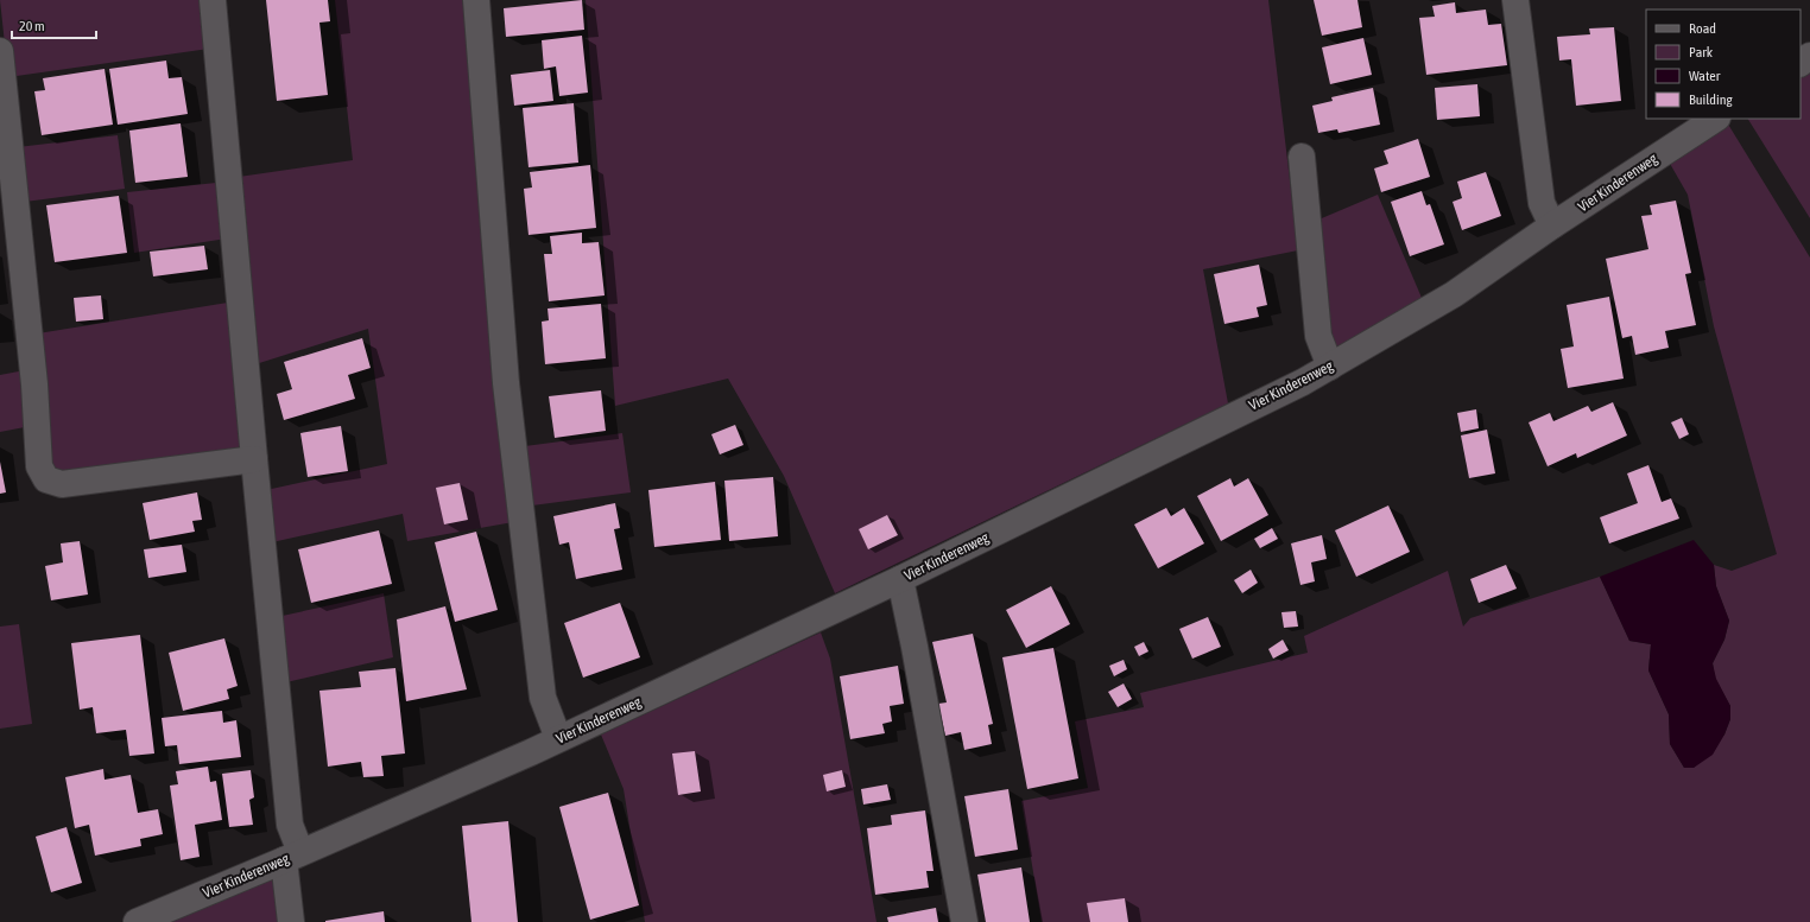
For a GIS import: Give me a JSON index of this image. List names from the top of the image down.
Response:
{
  "streets": {
    "street": ["Vier Kinderenweg"]
  },
  "legend": [
    "Road",
    "Park",
    "Water",
    "Building"
  ],
  "scale_bar": "20 m"
}
